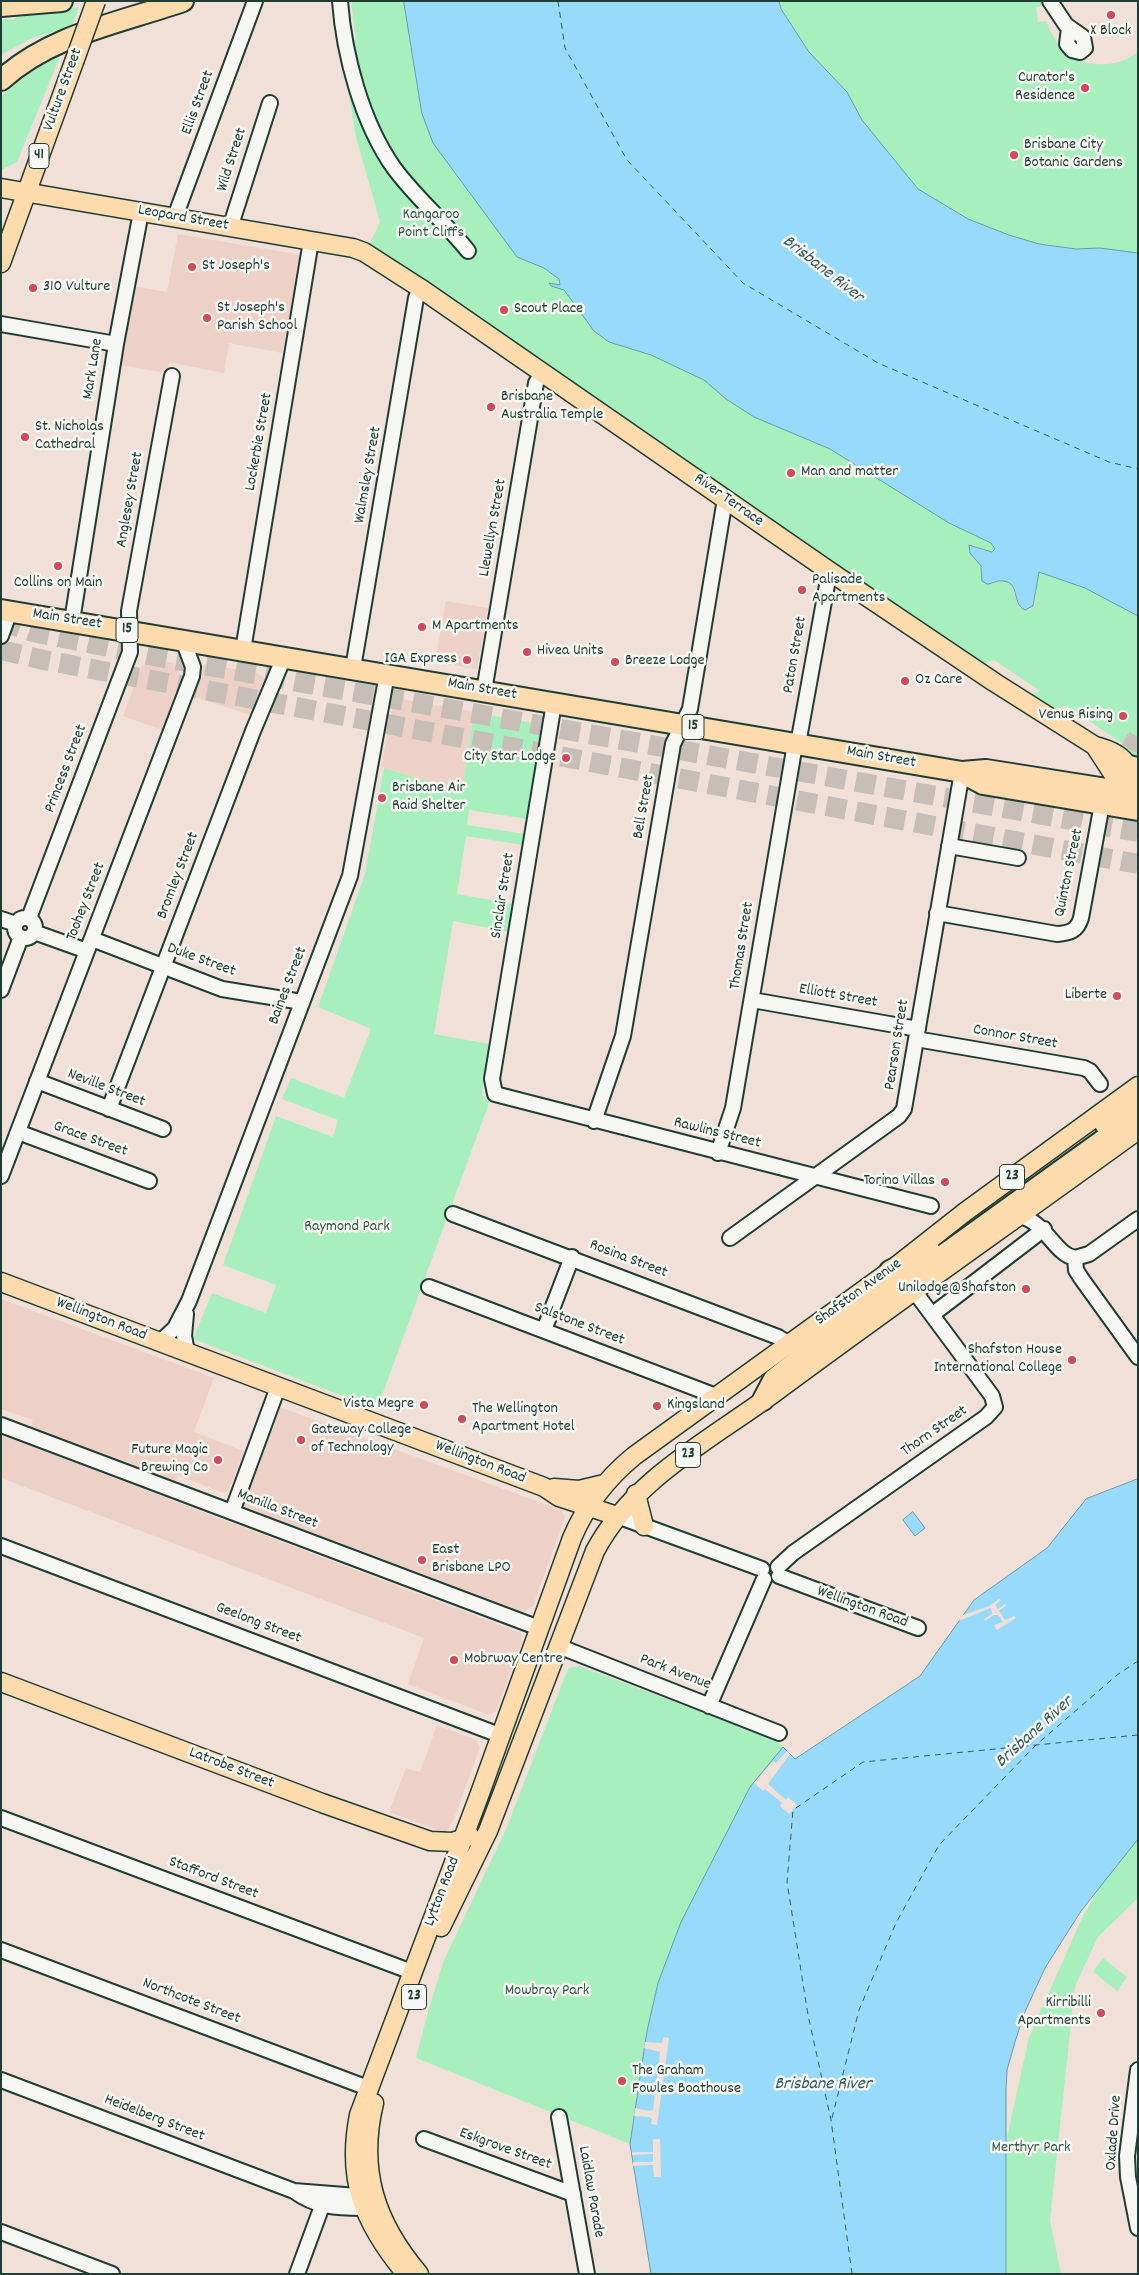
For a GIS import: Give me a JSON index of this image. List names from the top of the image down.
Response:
{
  "streets": {
    "highway": ["Main Street", "15"],
    "main road": [
      "Vulture Street",
      "41",
      "Leopard Street",
      "River Terrace",
      "23",
      "Shafston Avenue",
      "Wellington Road",
      "Latrobe Street",
      "Lytton Road"
    ],
    "street": [
      "Ellis Street",
      "Wild Street",
      "Mark Lane",
      "Lockerbie Street",
      "Walmsley Street",
      "Anglesey Street",
      "Llewellyn Street",
      "Paton Street",
      "Princess Street",
      "Bell Street",
      "Quinton Street",
      "Bromley Street",
      "Sinclair Street",
      "Toohey Street",
      "Thomas Street",
      "Duke Street",
      "Baines Street",
      "Elliott Street",
      "Connor Street",
      "Pearson Street",
      "Neville Street",
      "Rawlins Street",
      "Grace Street",
      "Rosina Street",
      "Salstone Street",
      "Thorn Street",
      "Manilla Street",
      "Geelong Street",
      "Park Avenue",
      "Stafford Street",
      "Northcote Street",
      "Heidelberg Street",
      "Oxlade Drive",
      "Eskgrove Street",
      "Laidlaw Parade"
    ]
  },
  "crossings": [
    ["Vulture Street", "Leopard Street"],
    ["Ellis Street", "Leopard Street"],
    ["Wild Street", "Leopard Street"],
    ["Leopard Street", "Mark Lane"],
    ["Leopard Street", "Lockerbie Street"],
    ["Leopard Street", "River Terrace"],
    ["Mark Lane", "Main Street"],
    ["Lockerbie Street", "Main Street"],
    ["Walmsley Street", "River Terrace"],
    ["Walmsley Street", "Main Street"],
    ["Anglesey Street", "Main Street"],
    ["Anglesey Street", "Princess Street"],
    ["River Terrace", "Llewellyn Street"],
    ["River Terrace", "Main Street"],
    ["River Terrace", "Paton Street"],
    ["River Terrace", "Bell Street"],
    ["River Terrace", "Quinton Street"],
    ["Llewellyn Street", "Main Street"],
    ["Main Street", "Paton Street"],
    ["Main Street", "Princess Street"],
    ["Main Street", "Bell Street"],
    ["Main Street", "Quinton Street"],
    ["Main Street", "Bromley Street"],
    ["Main Street", "Sinclair Street"],
    ["Main Street", "Toohey Street"],
    ["Main Street", "Thomas Street"],
    ["Main Street", "Baines Street"],
    ["Main Street", "Pearson Street"],
    ["Paton Street", "Thomas Street"],
    ["Princess Street", "Duke Street"],
    ["Bell Street", "Rawlins Street"],
    ["Quinton Street", "Pearson Street"],
    ["Bromley Street", "Duke Street"],
    ["Bromley Street", "Neville Street"],
    ["Sinclair Street", "Rawlins Street"],
    ["Toohey Street", "Duke Street"],
    ["Toohey Street", "Neville Street"],
    ["Toohey Street", "Grace Street"],
    ["Thomas Street", "Elliott Street"],
    ["Thomas Street", "Rawlins Street"],
    ["Duke Street", "Baines Street"],
    ["Baines Street", "Wellington Road"],
    ["Elliott Street", "Connor Street"],
    ["Elliott Street", "Pearson Street"],
    ["Connor Street", "Pearson Street"],
    ["Pearson Street", "Rawlins Street"],
    ["Rosina Street", "Shafston Avenue"],
    ["Shafston Avenue", "Wellington Road"],
    ["Shafston Avenue", "Salstone Street"],
    ["Shafston Avenue", "Thorn Street"],
    ["Shafston Avenue", "Lytton Road"],
    ["Wellington Road", "Thorn Street"],
    ["Wellington Road", "Lytton Road"],
    ["Manilla Street", "Lytton Road"],
    ["Geelong Street", "Lytton Road"],
    ["Park Avenue", "Lytton Road"],
    ["Latrobe Street", "Lytton Road"],
    ["Stafford Street", "Lytton Road"],
    ["Lytton Road", "Northcote Street"],
    ["Lytton Road", "Heidelberg Street"],
    ["Eskgrove Street", "Laidlaw Parade"]
  ],
  "water": ["Brisbane River"],
  "parks": [
    "Kangaroo Point Cliffs",
    "Raymond Park",
    "Mowbray Park",
    "Merthyr Park"
  ],
  "places": [
    "X Block",
    "Curator's Residence",
    "Brisbane City Botanic Gardens",
    "St Joseph's",
    "310 Vulture",
    "Scout Place",
    "St Joseph's Parish School",
    "Brisbane Australia Temple",
    "St. Nicholas Cathedral",
    "Man and matter",
    "Collins on Main",
    "Palisade Apartments",
    "M Apartments",
    "Hivea Units",
    "IGA Express",
    "Breeze Lodge",
    "Oz Care",
    "Venus Rising",
    "City Star Lodge",
    "Brisbane Air Raid Shelter",
    "Liberte",
    "Torino Villas",
    "Unilodge@Shafston",
    "Shafston House International College",
    "Vista Megre",
    "Kingsland",
    "The Wellington Apartment Hotel",
    "Gateway College of Technology",
    "Future Magic Brewing Co",
    "East Brisbane LPO",
    "Mobrway Centre",
    "Kirribilli Apartments",
    "The Graham Fowles Boathouse"
  ]
}
